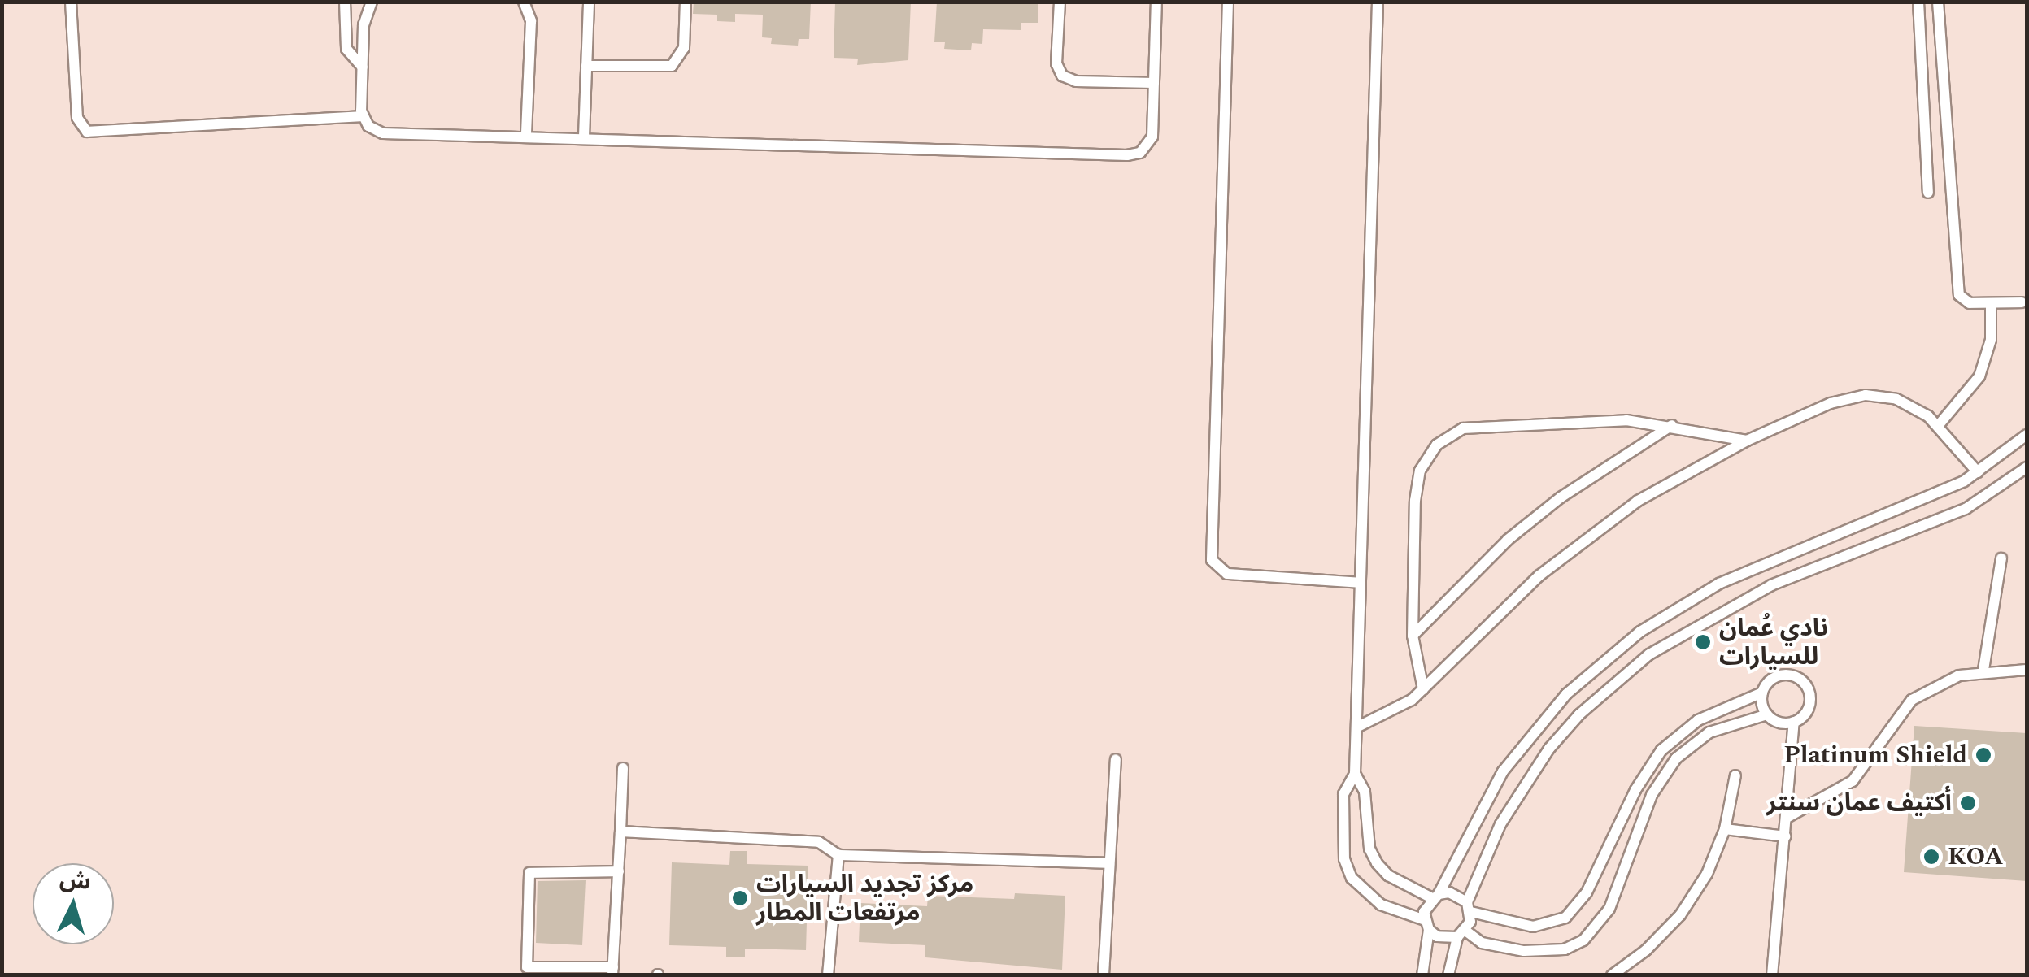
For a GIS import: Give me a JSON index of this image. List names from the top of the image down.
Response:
{
  "places": [
    "نادي عُمان للسيارات",
    "Platinum Shield",
    "أكتيف عمان سنتر",
    "KOA",
    "مركز تجديد السيارات مرتفعات المطار"
  ],
  "north": "top"
}
